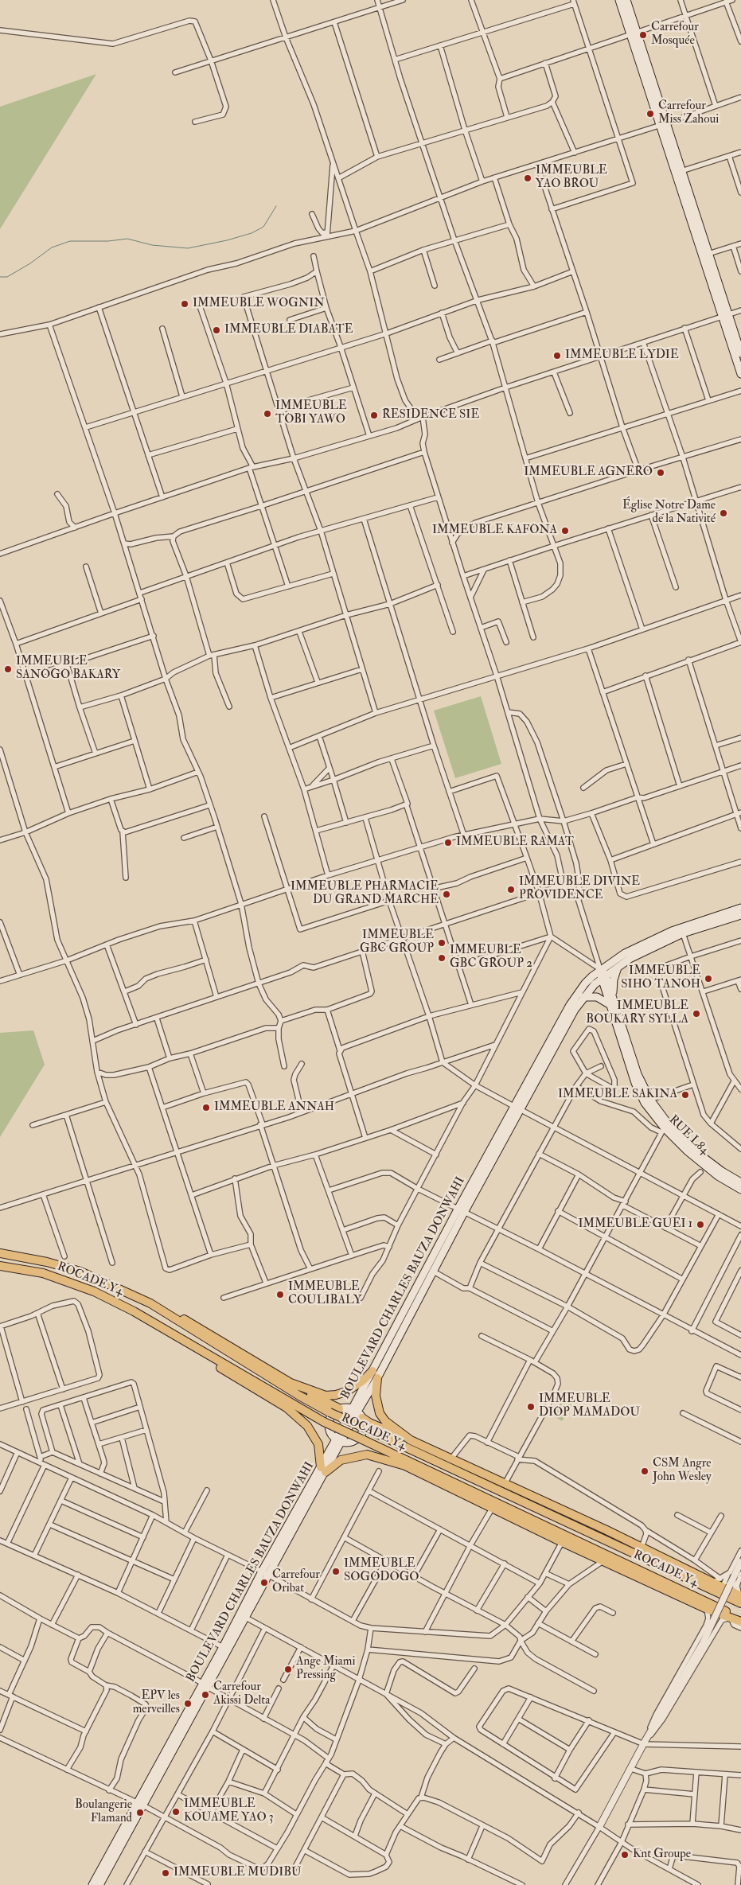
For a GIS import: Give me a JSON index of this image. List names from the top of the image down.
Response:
{
  "streets": {
    "highway": ["ROCADE Y4"],
    "main road": ["RUE L84", "BOULEVARD CHARLES BAUZA DONWAHI"]
  },
  "crossings": [
    ["RUE L84", "BOULEVARD CHARLES BAUZA DONWAHI"],
    ["ROCADE Y4", "BOULEVARD CHARLES BAUZA DONWAHI"]
  ],
  "places": [
    "Carrefour Mosquée",
    "Carrefour Miss Zahoui",
    "IMMEUBLE YAO BROU",
    "IMMEUBLE WOGNIN",
    "IMMEUBLE DIABATE",
    "IMMEUBLE LYDIE",
    "IMMEUBLE TOBI YAWO",
    "RESIDENCE SIE",
    "IMMEUBLE AGNERO",
    "Église Notre Dame de la Nativité",
    "IMMEUBLE KAFONA",
    "IMMEUBLE SANOGO BAKARY",
    "IMMEUBLE RAMAT",
    "IMMEUBLE DIVINE PROVIDENCE",
    "IMMEUBLE PHARMACIE DU GRAND MARCHE",
    "IMMEUBLE GBC GROUP",
    "IMMEUBLE GBC GROUP 2",
    "IMMEUBLE SIHO TANOH",
    "IMMEUBLE BOUKARY SYLLA",
    "IMMEUBLE SAKINA",
    "IMMEUBLE ANNAH",
    "IMMEUBLE GUEI 1",
    "IMMEUBLE COULIBALY",
    "IMMEUBLE DIOP MAMADOU",
    "CSM Angre John Wesley",
    "IMMEUBLE SOGODOGO",
    "Carrefour Oribat",
    "Ange Miami Pressing",
    "Carrefour Akissi Delta",
    "EPV les merveilles",
    "IMMEUBLE KOUAME YAO 3",
    "Boulangerie Flamand",
    "Knt Groupe",
    "IMMEUBLE MUDIBU"
  ]
}
